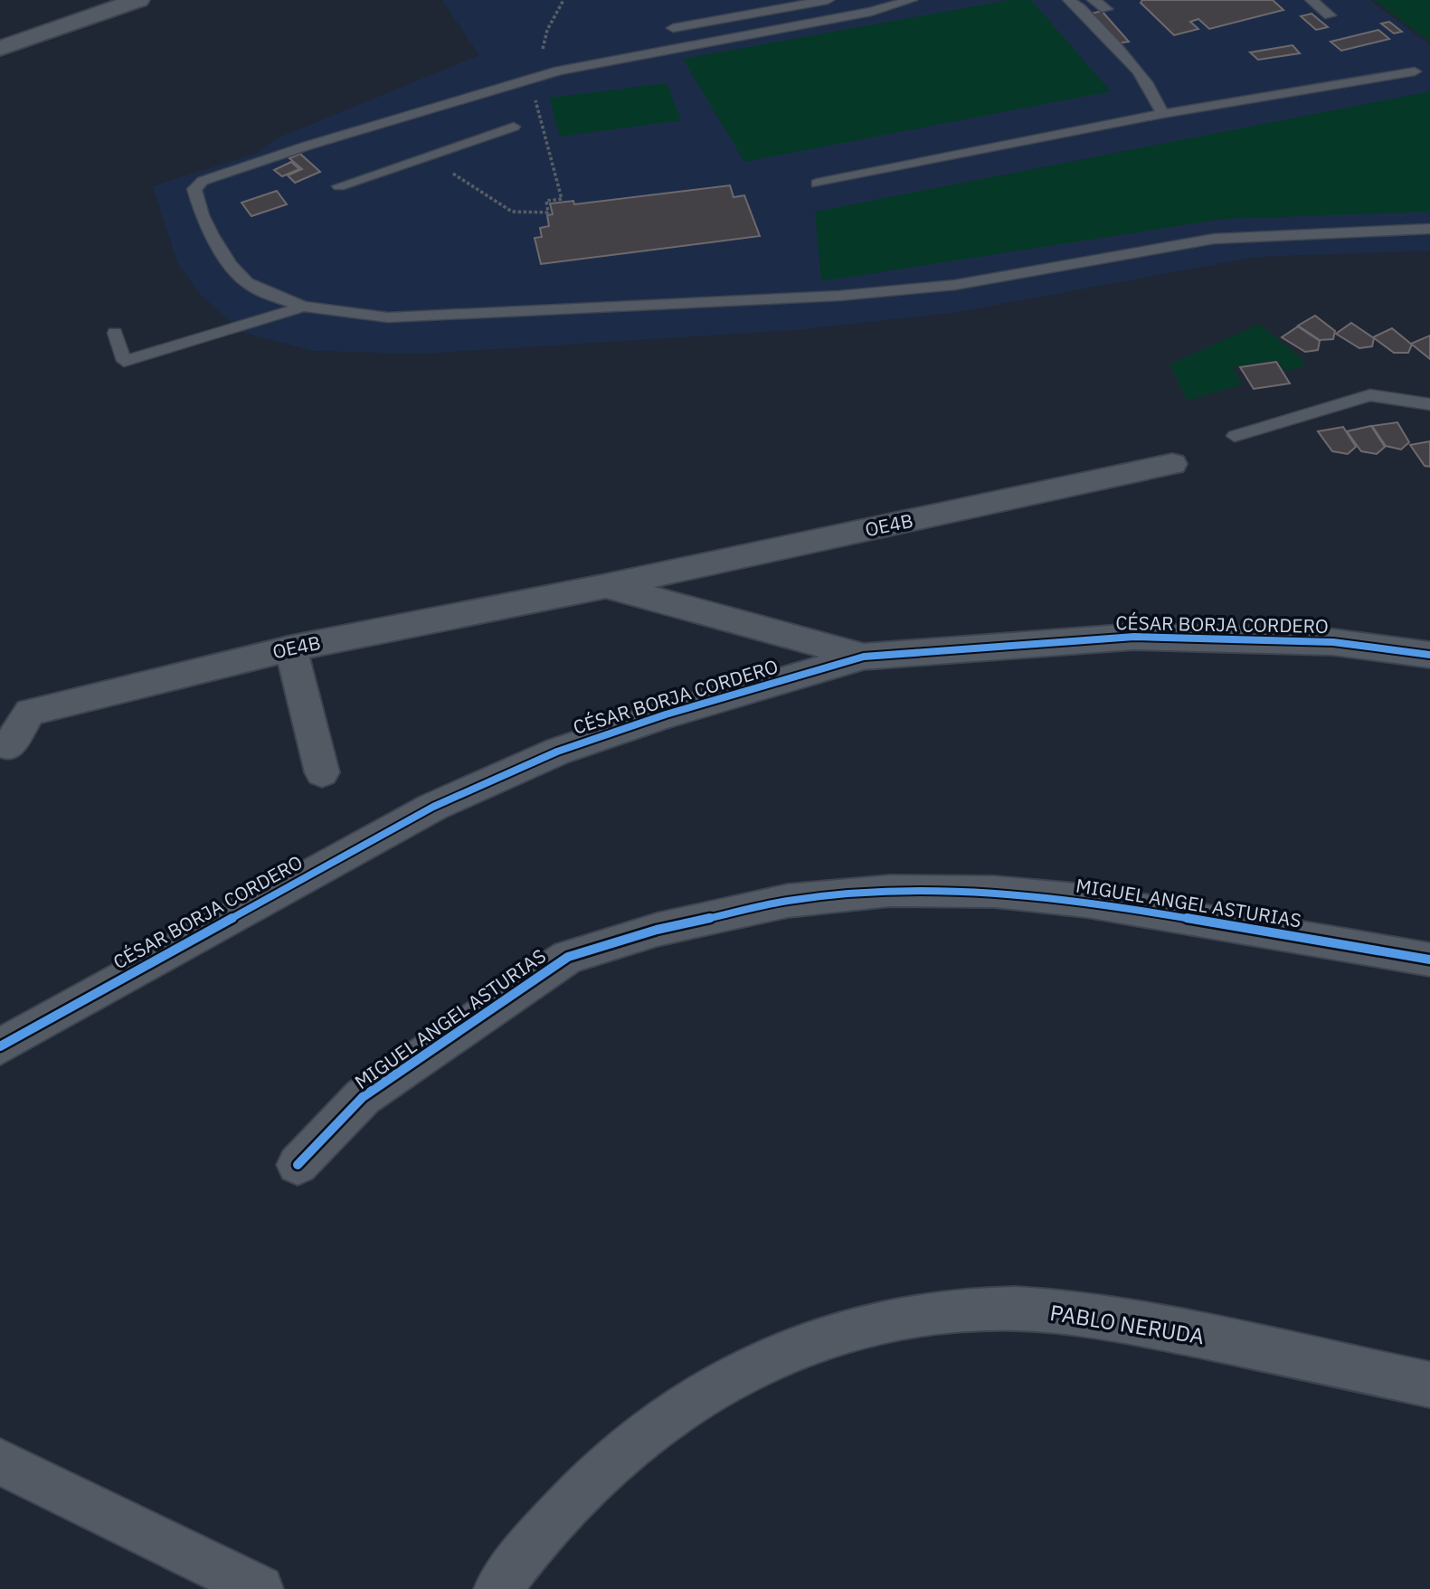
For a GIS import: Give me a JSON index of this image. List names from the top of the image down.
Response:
{
  "streets": {
    "street": [
      "OE4B",
      "CÉSAR BORJA CORDERO",
      "MIGUEL ANGEL ASTURIAS",
      "PABLO NERUDA"
    ]
  }
}
